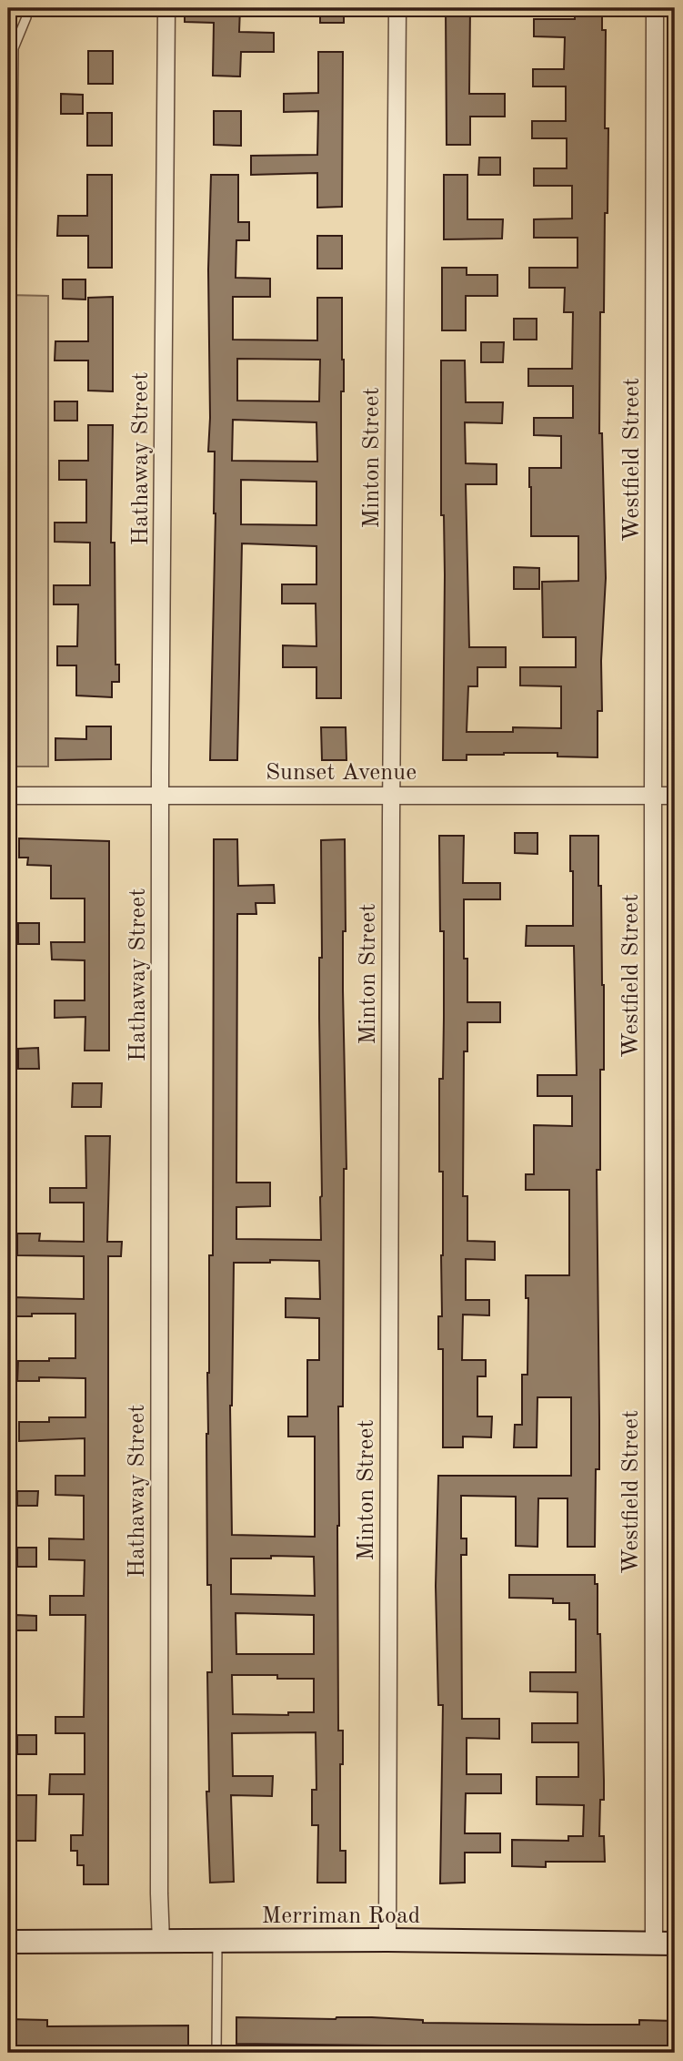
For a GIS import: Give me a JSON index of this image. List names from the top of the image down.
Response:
{
  "streets": {
    "main road": ["Merriman Road"],
    "street": [
      "Minton Street",
      "Hathaway Street",
      "Westfield Street",
      "Sunset Avenue"
    ]
  },
  "crossings": [
    ["Minton Street", "Sunset Avenue"],
    ["Minton Street", "Merriman Road"],
    ["Hathaway Street", "Sunset Avenue"],
    ["Hathaway Street", "Merriman Road"],
    ["Westfield Street", "Sunset Avenue"],
    ["Westfield Street", "Merriman Road"]
  ]
}
